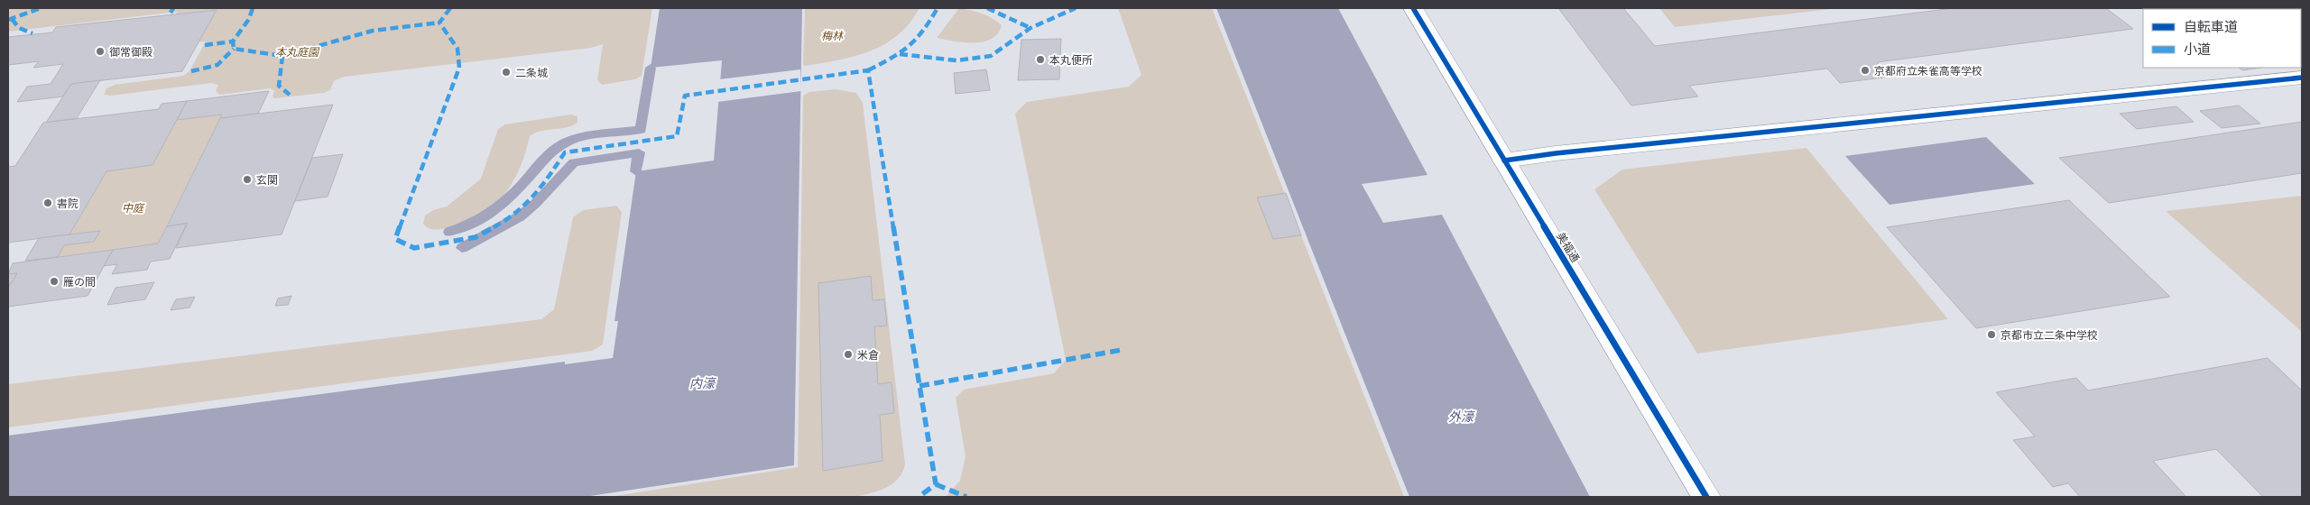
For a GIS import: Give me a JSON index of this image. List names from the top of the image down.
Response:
{
  "streets": {
    "street": ["美福通"]
  },
  "water": ["内濠", "外濠"],
  "parks": ["梅林", "本丸庭園", "中庭"],
  "places": [
    "御常御殿",
    "本丸便所",
    "京都府立朱雀高等学校",
    "二条城",
    "玄関",
    "書院",
    "雁の間",
    "京都市立二条中学校",
    "米倉"
  ],
  "legend": ["自転車道", "小道"]
}
